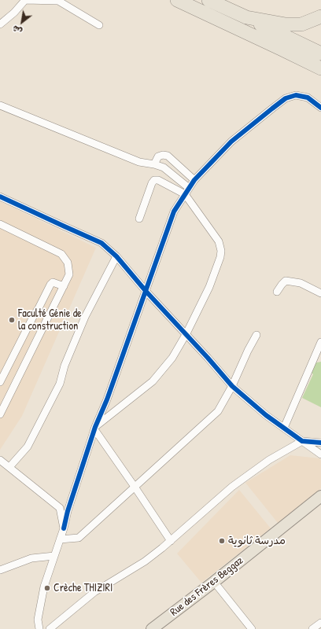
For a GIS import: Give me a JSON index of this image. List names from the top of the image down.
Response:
{
  "streets": {
    "main road": ["Rue des Frères Beggaz"]
  },
  "places": ["Faculté Génie de la construction", "مدرسة ثانوية", "Crèche THIZIRI"],
  "north": "bottom left"
}
